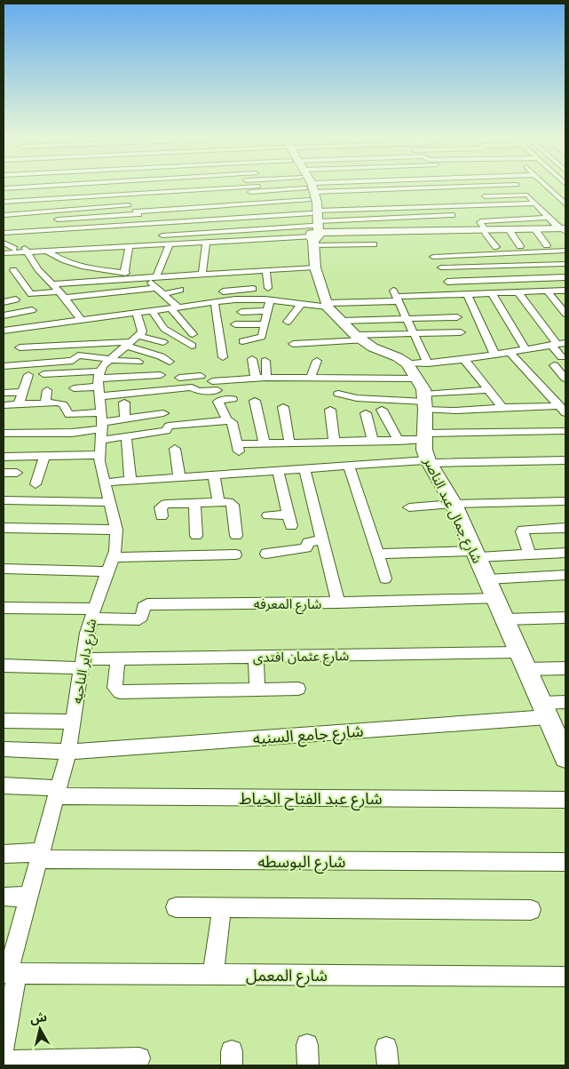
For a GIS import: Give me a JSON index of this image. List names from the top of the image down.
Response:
{
  "streets": {
    "street": [
      "شارع جمال عبد الناصر",
      "شارع المعرفه",
      "شارع عثمان افتدى",
      "شارع داير الناحيه",
      "شارع جامع السنيه",
      "شارع عبد الفتاح الخياط",
      "شارع البوسطه",
      "شارع المعمل"
    ]
  },
  "crossings": [
    ["شارع جمال عبد الناصر", "شارع المعرفه"],
    ["شارع جمال عبد الناصر", "شارع عثمان افتدى"],
    ["شارع جمال عبد الناصر", "شارع جامع السنيه"],
    ["شارع المعرفه", "شارع داير الناحيه"],
    ["شارع عثمان افتدى", "شارع داير الناحيه"],
    ["شارع داير الناحيه", "شارع جامع السنيه"],
    ["شارع داير الناحيه", "شارع عبد الفتاح الخياط"],
    ["شارع داير الناحيه", "شارع البوسطه"],
    ["شارع داير الناحيه", "شارع المعمل"]
  ],
  "north": "top"
}
